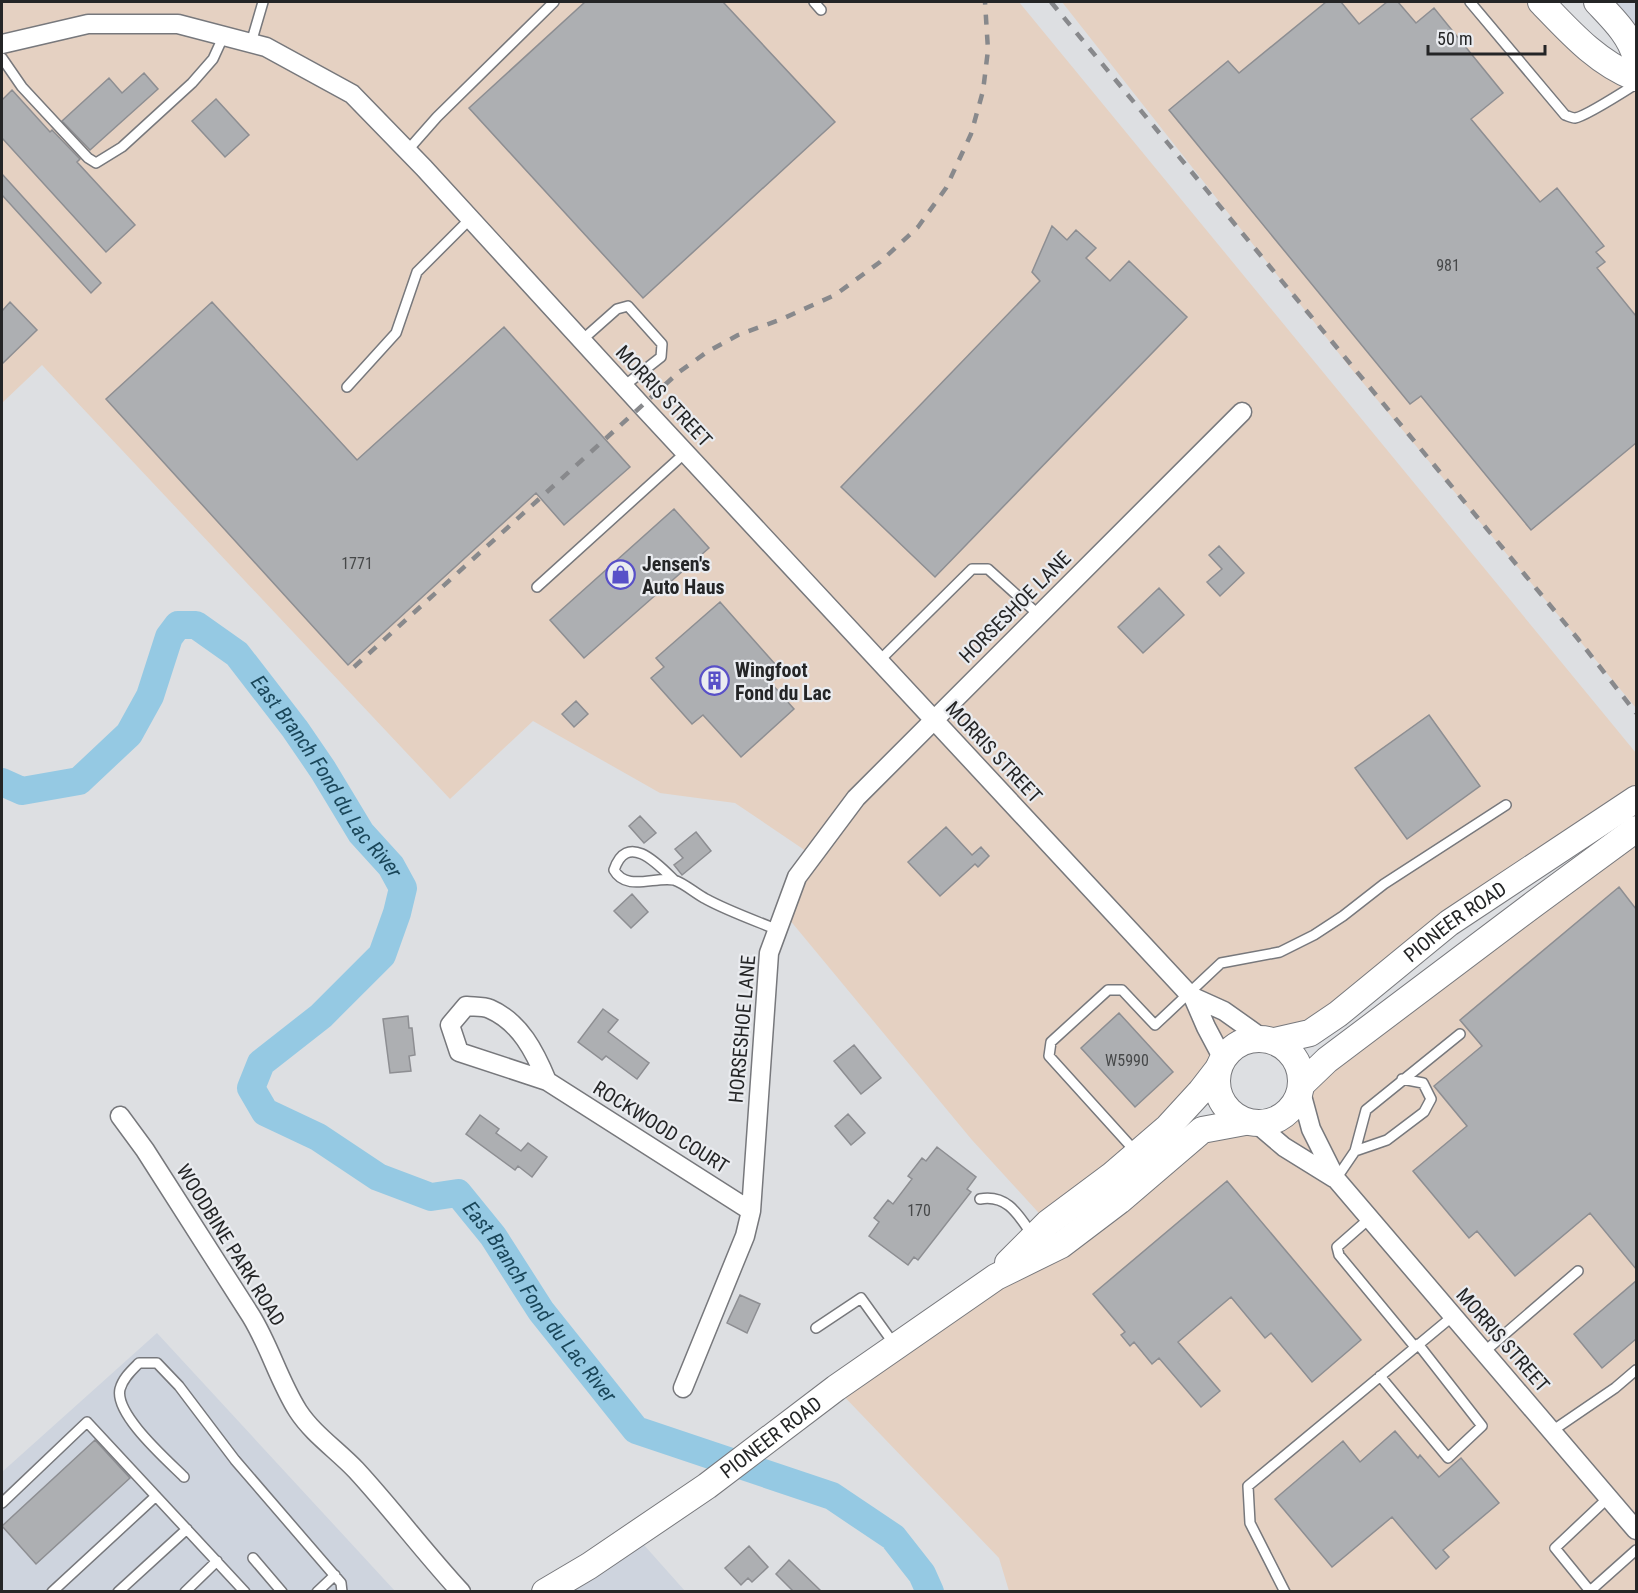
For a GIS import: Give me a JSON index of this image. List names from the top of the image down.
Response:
{
  "streets": {
    "main road": ["PIONEER ROAD"],
    "street": [
      "MORRIS STREET",
      "HORSESHOE LANE",
      "ROCKWOOD COURT",
      "WOODBINE PARK ROAD"
    ]
  },
  "crossings": [
    ["MORRIS STREET", "HORSESHOE LANE"],
    ["MORRIS STREET", "PIONEER ROAD"],
    ["HORSESHOE LANE", "ROCKWOOD COURT"]
  ],
  "water": ["East Branch Fond du Lac River"],
  "places": {
    "shop": ["Jensen's Auto Haus"],
    "building": ["Wingfoot Fond du Lac"]
  },
  "house_numbers": [
    "981",
    "1771",
    "W5990",
    "170"
  ],
  "scale_bar": "50 m"
}
